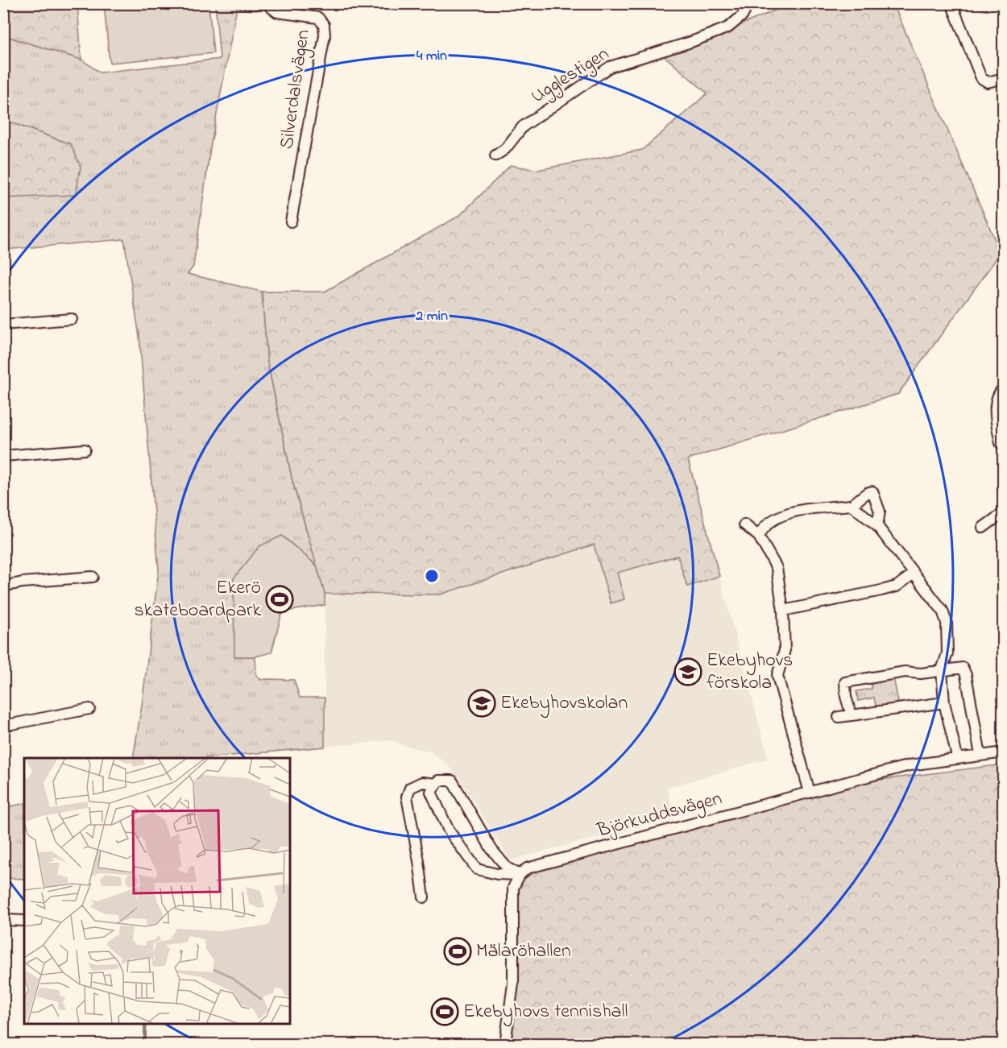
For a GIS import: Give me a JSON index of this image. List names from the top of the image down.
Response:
{
  "streets": {
    "street": ["Ugglestigen", "Silverdalsvägen", "Björkuddsvägen"]
  },
  "places": {
    "sports": ["Ekerö skateboardpark", "Mälaröhallen", "Ekebyhovs tennishall"],
    "school or university": ["Ekebyhovs förskola", "Ekebyhovskolan"]
  },
  "rings": ["4 min", "2 min"]
}
